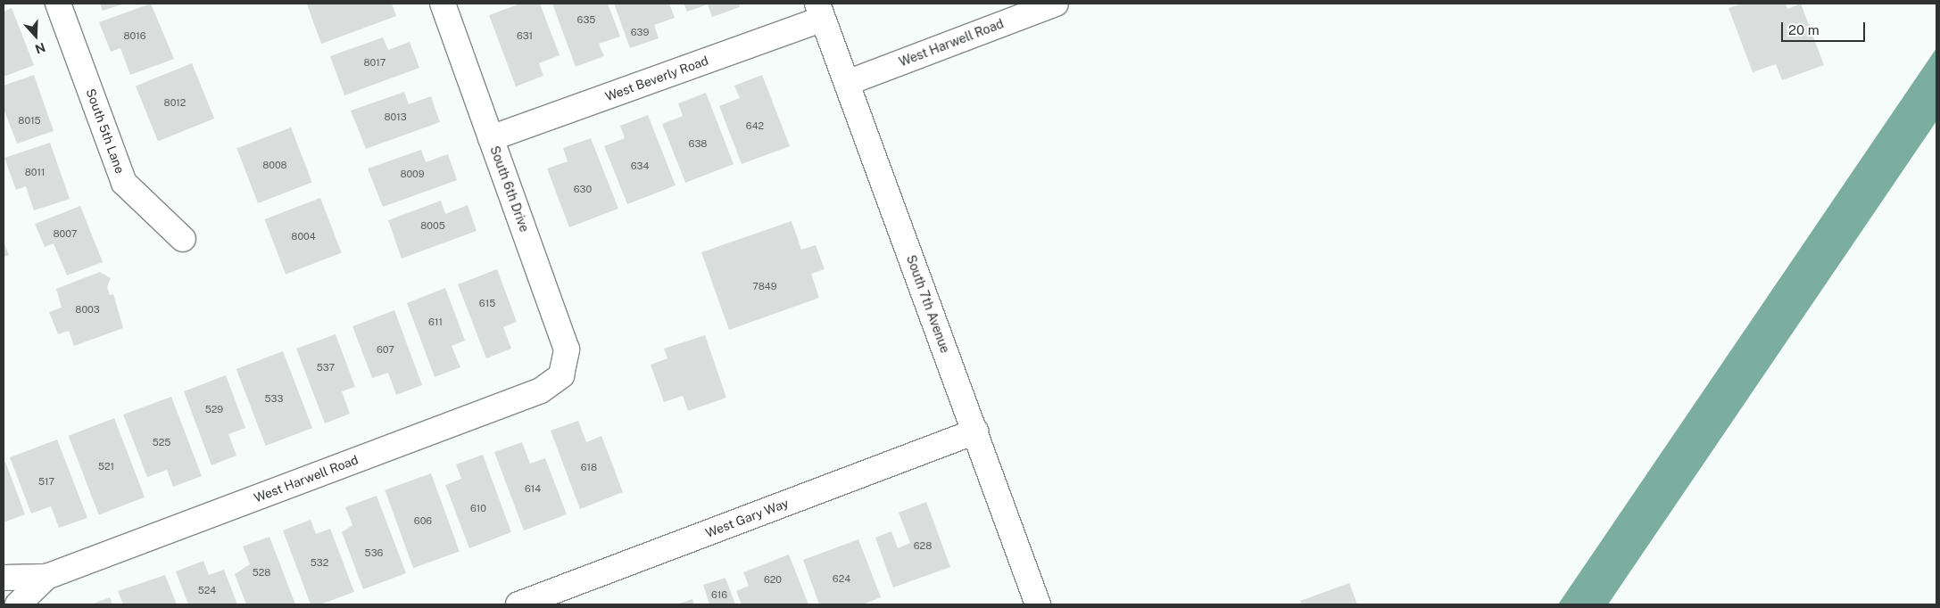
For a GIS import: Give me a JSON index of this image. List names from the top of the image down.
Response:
{
  "streets": {
    "street": [
      "West Harwell Road",
      "West Beverly Road",
      "South 5th Lane",
      "South 6th Drive",
      "South 7th Avenue",
      "West Gary Way"
    ]
  },
  "crossings": [
    ["West Harwell Road", "South 6th Drive"],
    ["West Harwell Road", "South 7th Avenue"],
    ["West Beverly Road", "South 6th Drive"],
    ["West Beverly Road", "South 7th Avenue"],
    ["South 7th Avenue", "West Gary Way"]
  ],
  "house_numbers": [
    "635",
    "639",
    "8016",
    "631",
    "8017",
    "8012",
    "8013",
    "8015",
    "642",
    "638",
    "8008",
    "634",
    "8011",
    "8009",
    "630",
    "8005",
    "8007",
    "8004",
    "7849",
    "615",
    "8003",
    "611",
    "607",
    "537",
    "533",
    "529",
    "525",
    "521",
    "618",
    "517",
    "614",
    "610",
    "606",
    "628",
    "536",
    "532",
    "528",
    "624",
    "620",
    "524",
    "616"
  ],
  "scale_bar": "20 m",
  "north": "bottom"
}
